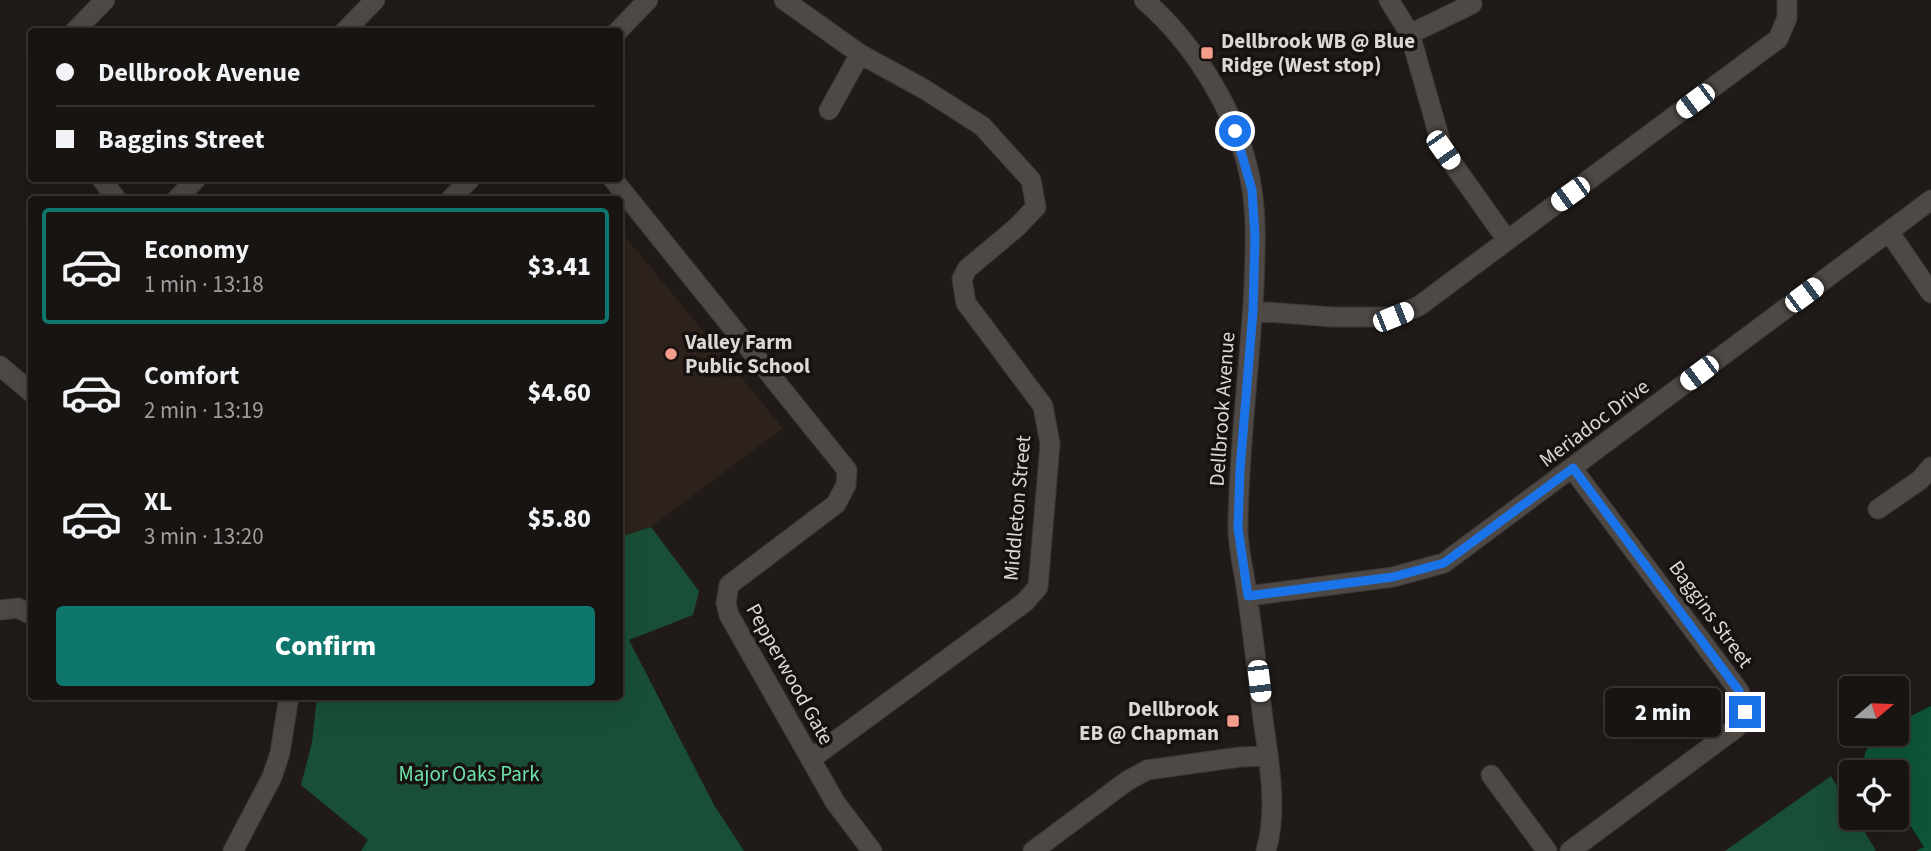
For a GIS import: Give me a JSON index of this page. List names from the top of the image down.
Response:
{
  "streets": {
    "street": [
      "Dellbrook Avenue",
      "Meriadoc Drive",
      "Middleton Street",
      "Baggins Street",
      "Pepperwood Gate"
    ]
  },
  "crossings": [
    ["Dellbrook Avenue", "Meriadoc Drive"],
    ["Meriadoc Drive", "Baggins Street"],
    ["Middleton Street", "Pepperwood Gate"]
  ],
  "parks": ["Major Oaks Park"],
  "places": {
    "transit": ["Dellbrook WB @ Blue Ridge (West stop)", "Dellbrook EB @ Chapman"],
    "other": ["Valley Farm Public School"]
  },
  "north": "right",
  "page": {
    "banner": ["Dellbrook Avenue", "Baggins Street"],
    "list": [
      {
        "name": "Economy",
        "note": "1 min · 13:18",
        "value": "$3.41"
      },
      {
        "name": "Comfort",
        "note": "2 min · 13:19",
        "value": "$4.60"
      },
      {
        "name": "XL",
        "note": "3 min · 13:20",
        "value": "$5.80"
      }
    ],
    "buttons": "Confirm",
    "bubble": "2 min"
  }
}
